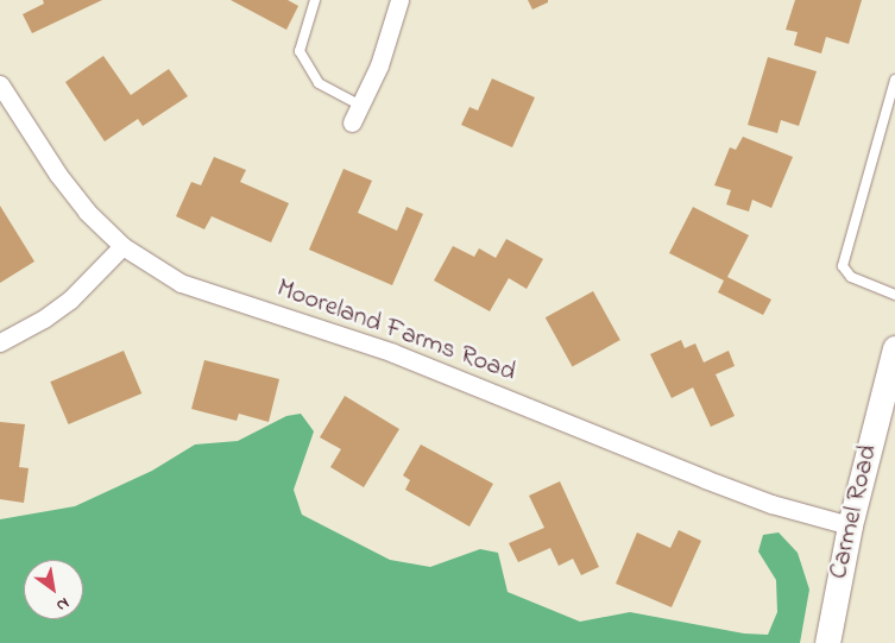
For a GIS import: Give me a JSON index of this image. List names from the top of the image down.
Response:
{
  "streets": {
    "main road": ["Carmel Road"],
    "street": ["Mooreland Farms Road"]
  },
  "crossings": [
    ["Mooreland Farms Road", "Carmel Road"]
  ],
  "north": "bottom right"
}
